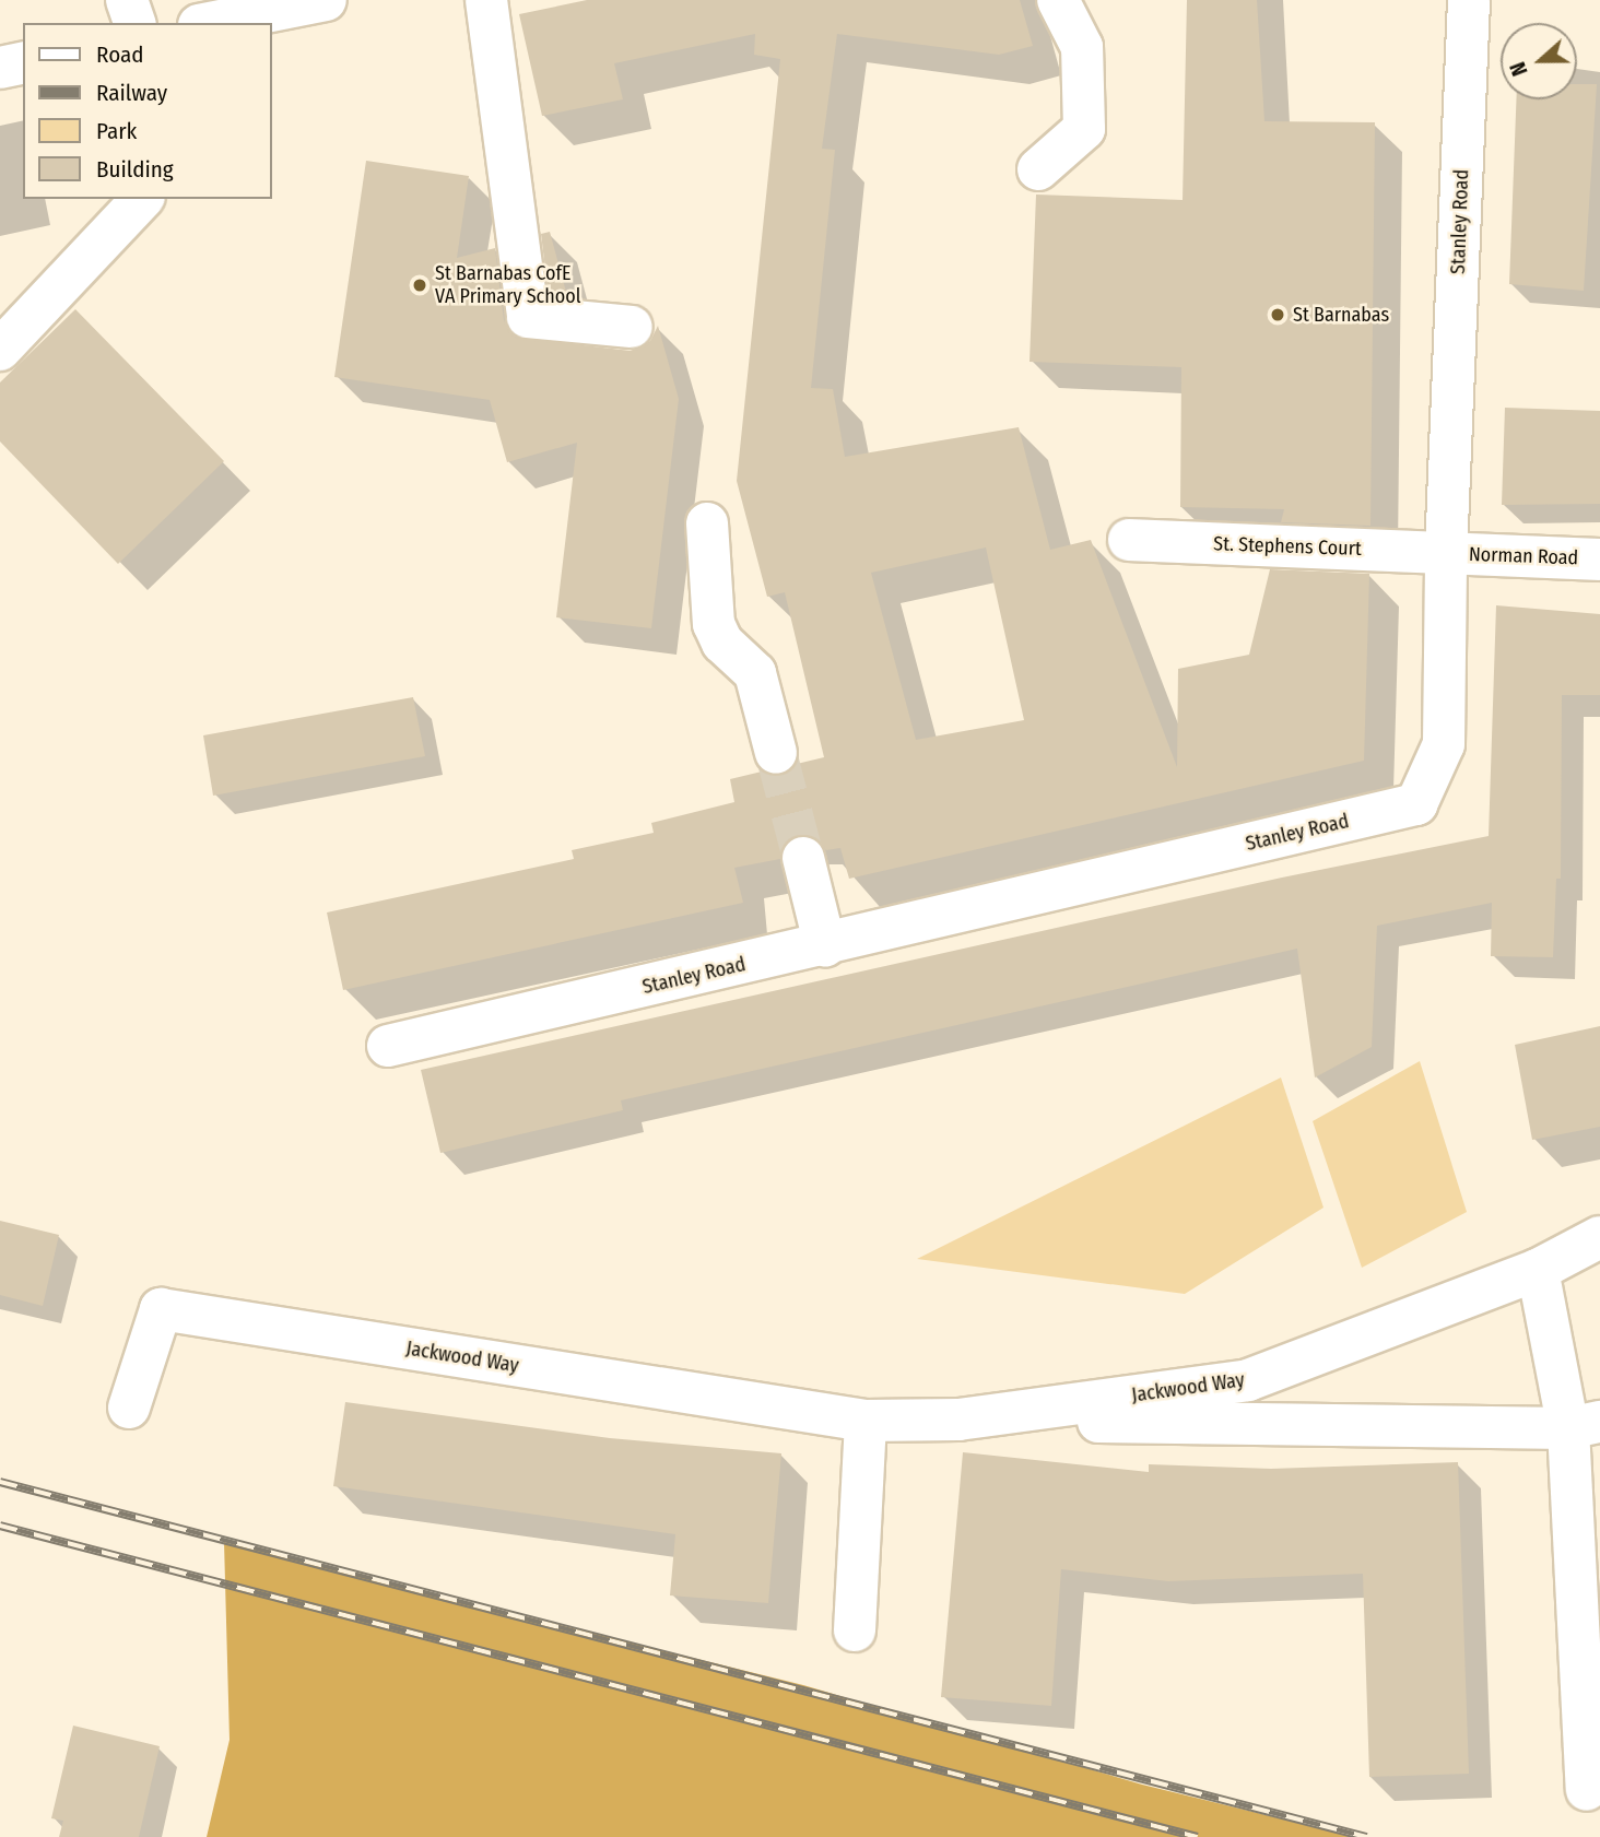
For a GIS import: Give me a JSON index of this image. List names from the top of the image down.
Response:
{
  "streets": {
    "street": [
      "Stanley Road",
      "St. Stephens Court",
      "Norman Road",
      "Jackwood Way"
    ]
  },
  "crossings": [
    ["Stanley Road", "St. Stephens Court"],
    ["Stanley Road", "Norman Road"],
    ["St. Stephens Court", "Norman Road"]
  ],
  "places": ["St Barnabas CofE VA Primary School", "St Barnabas"],
  "legend": [
    "Road",
    "Railway",
    "Park",
    "Building"
  ],
  "north": "left"
}
